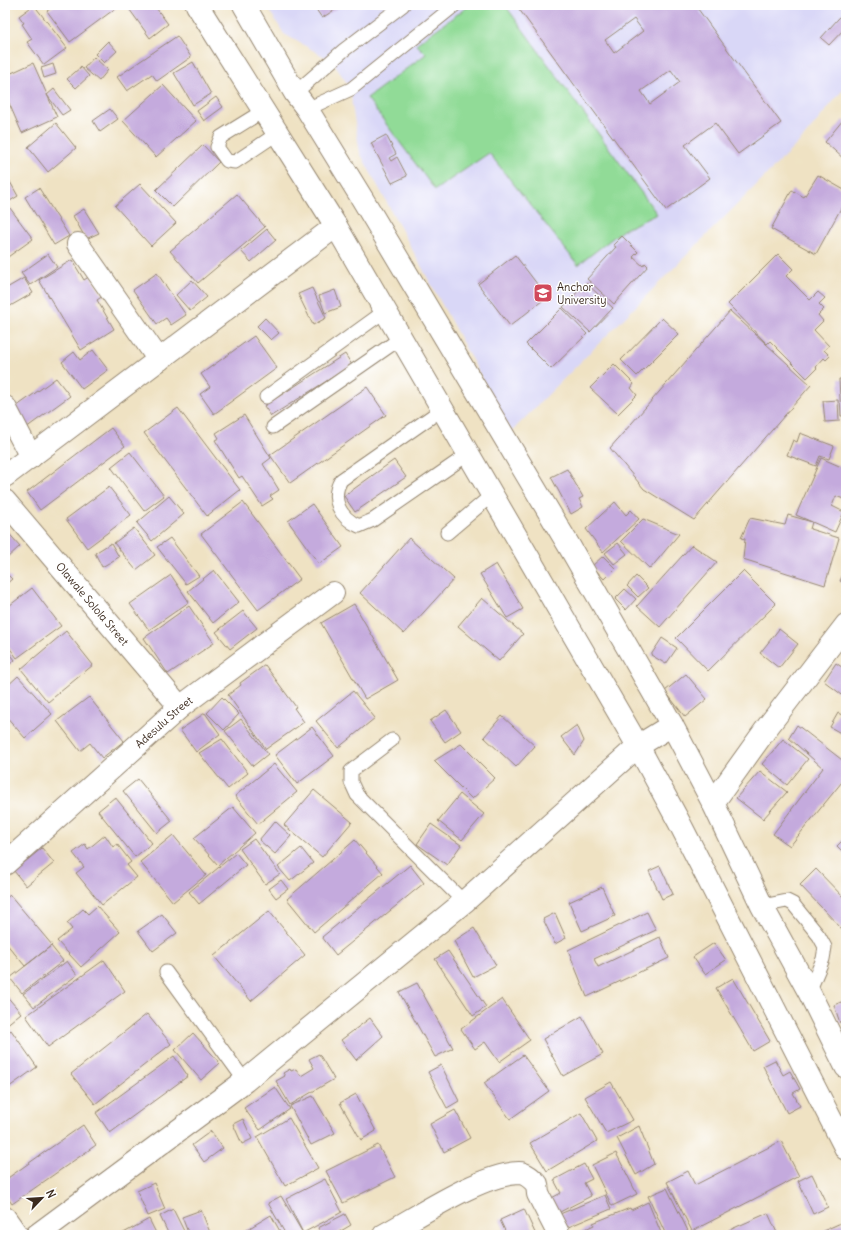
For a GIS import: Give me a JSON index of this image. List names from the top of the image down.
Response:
{
  "streets": {
    "street": ["Olawale Solola Street", "Adesulu Street"]
  },
  "crossings": [
    ["Olawale Solola Street", "Adesulu Street"]
  ],
  "places": {
    "school or university": ["Anchor University"]
  },
  "north": "top right"
}
